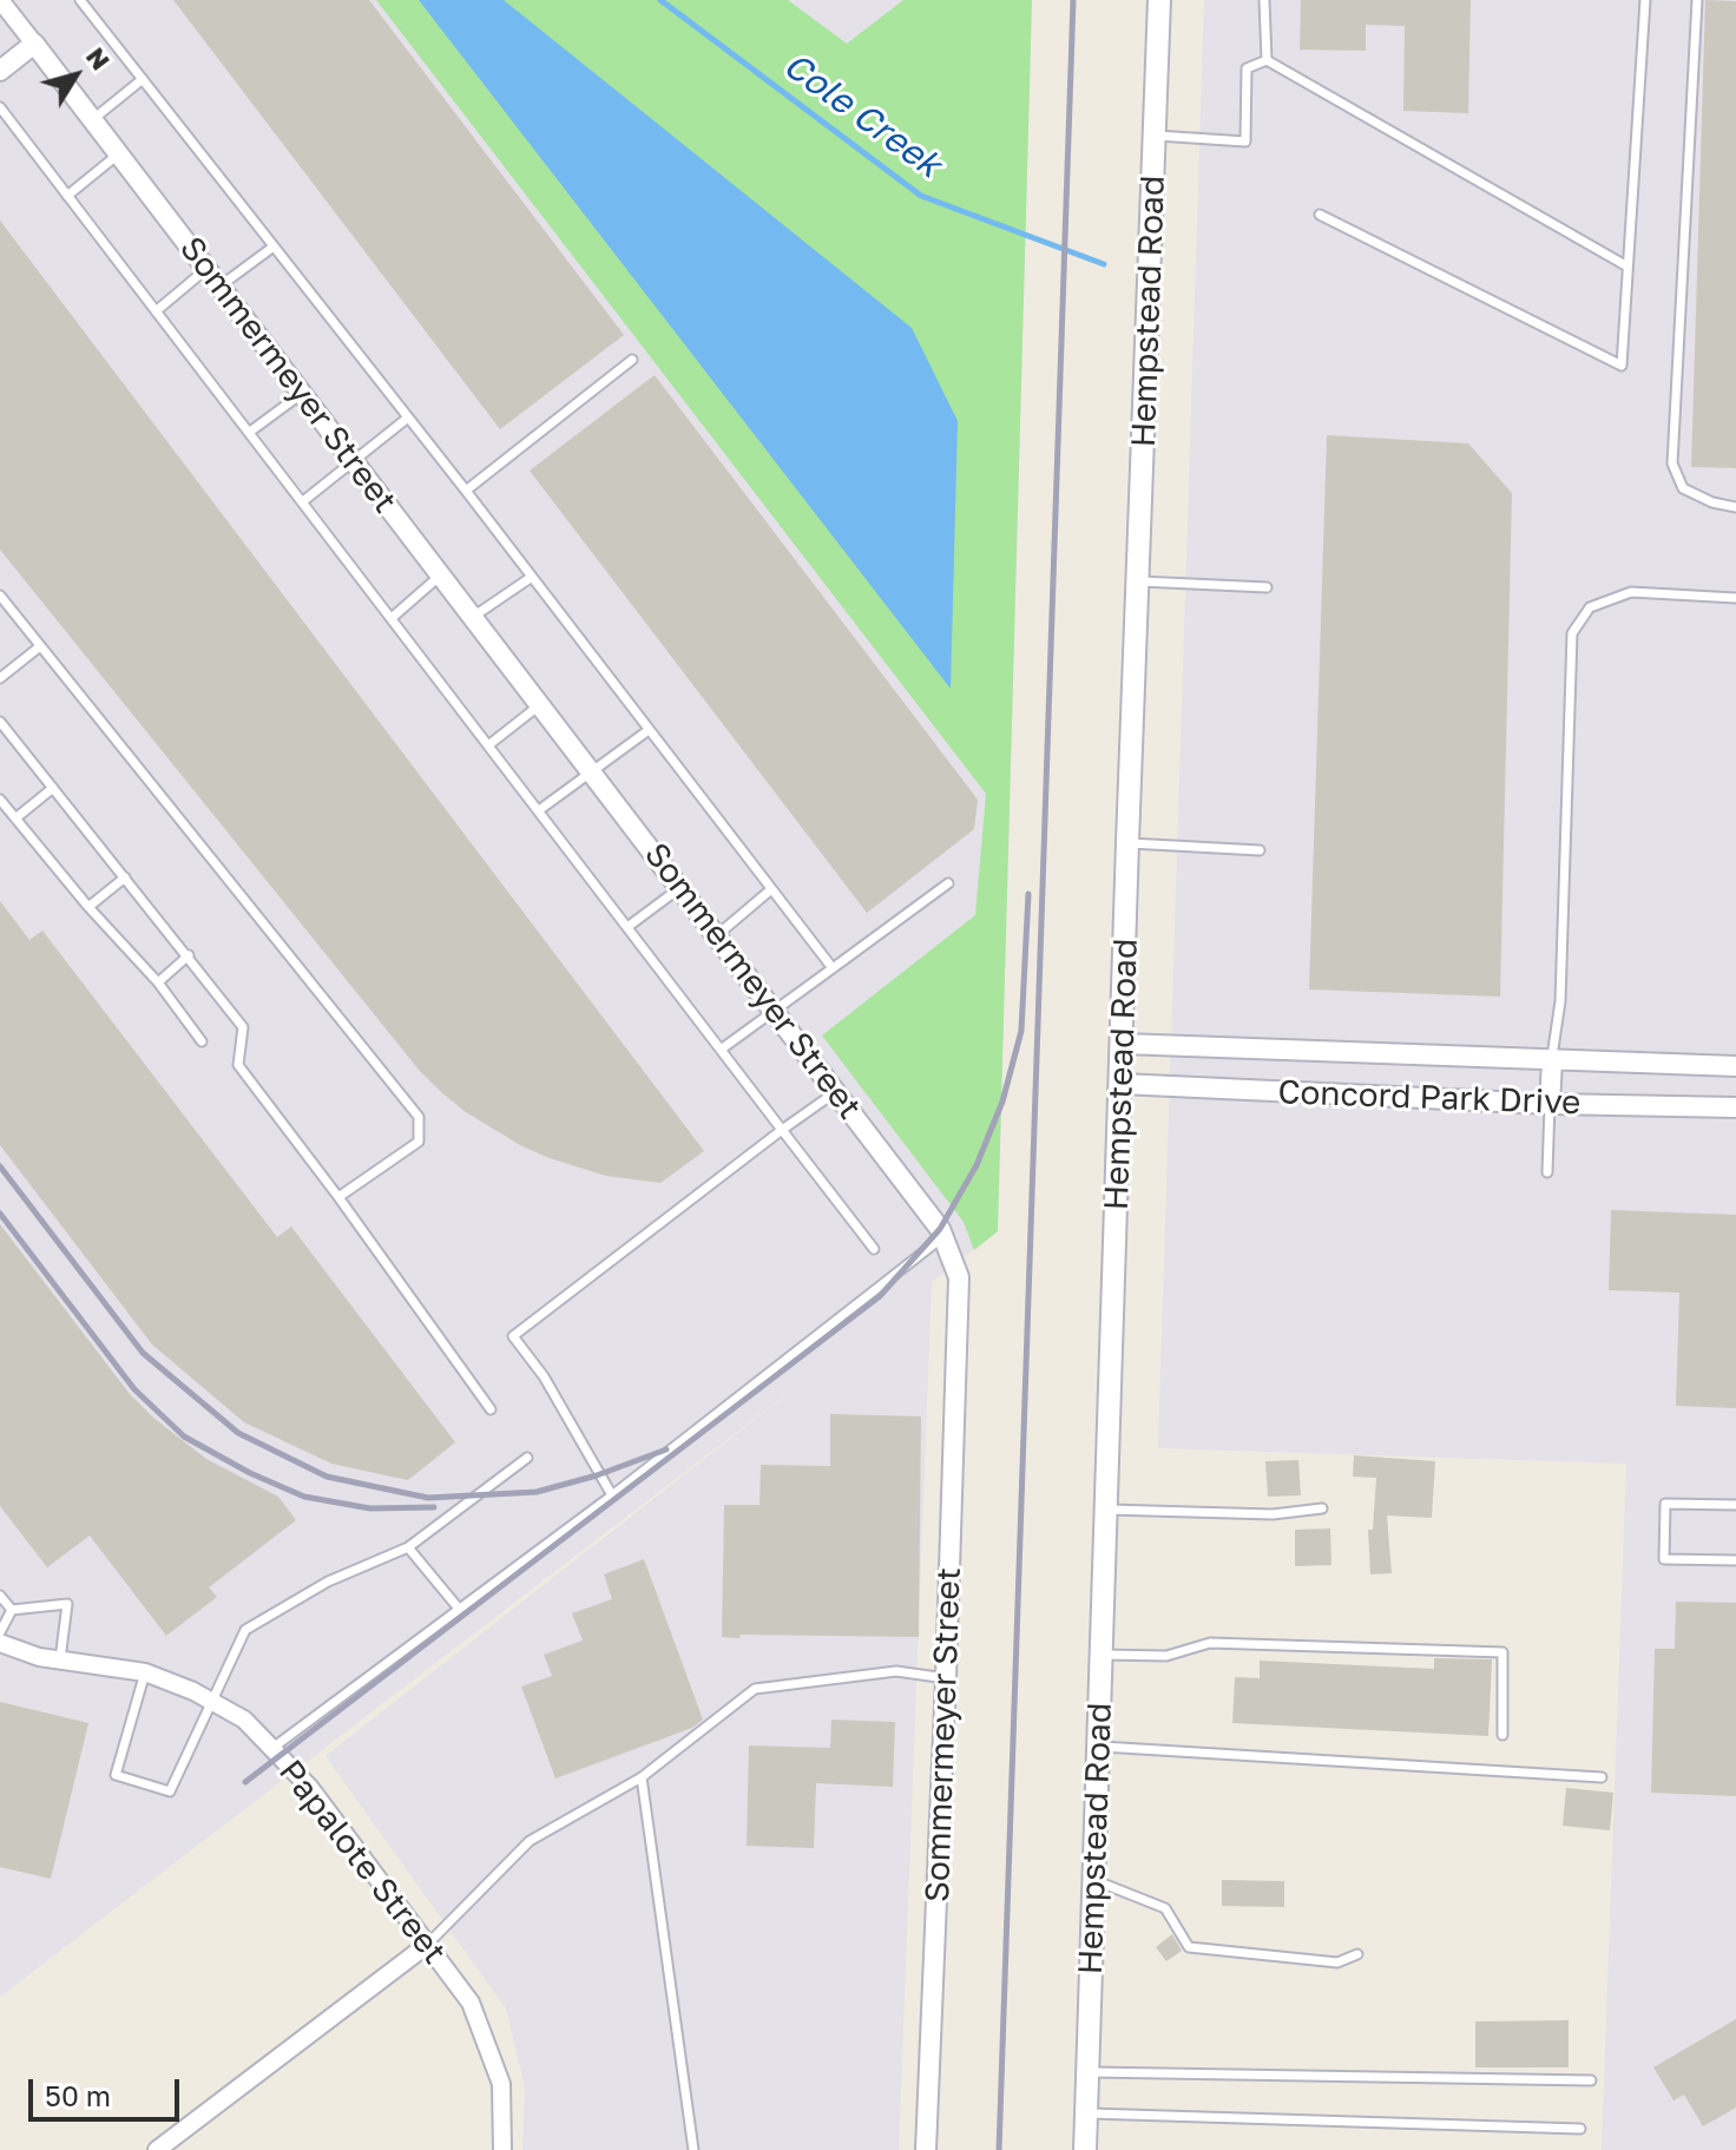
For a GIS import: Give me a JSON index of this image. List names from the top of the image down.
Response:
{
  "streets": {
    "main road": ["Hempstead Road"],
    "street": ["Sommermeyer Street", "Concord Park Drive", "Papalote Street"]
  },
  "crossings": [
    ["Hempstead Road", "Concord Park Drive"]
  ],
  "water": ["Cole Creek"],
  "scale_bar": "50 m",
  "north": "top right"
}
